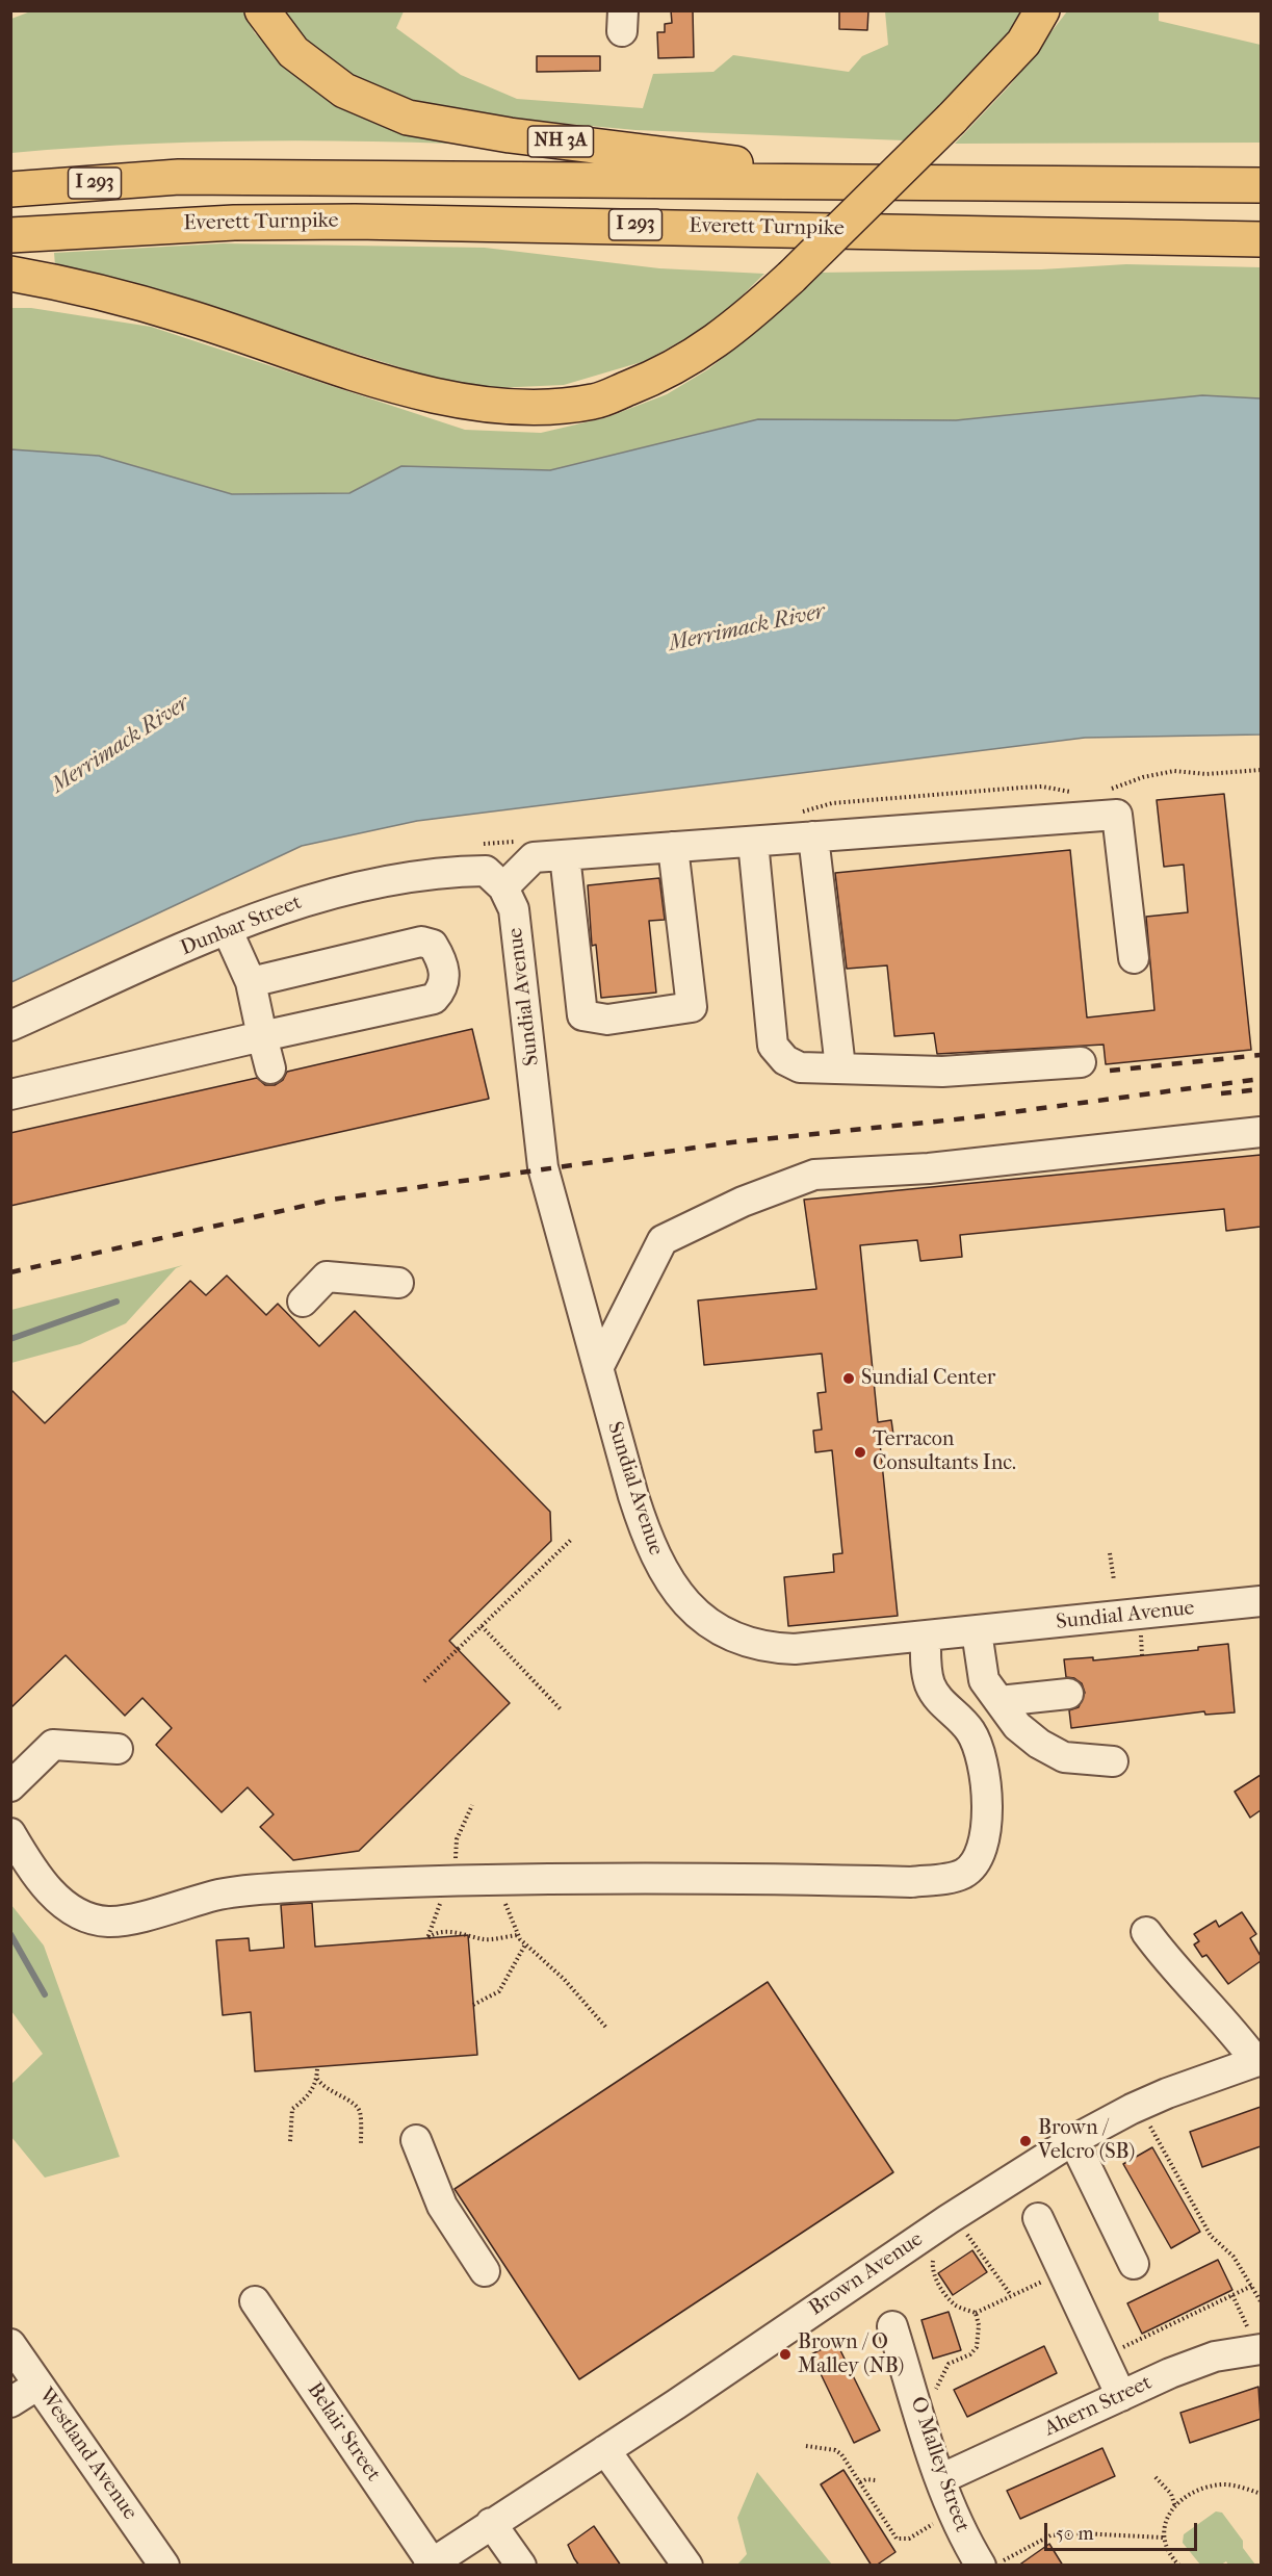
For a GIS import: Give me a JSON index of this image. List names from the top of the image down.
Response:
{
  "streets": {
    "highway": ["NH 3A", "I 293", "Everett Turnpike"],
    "street": [
      "Dunbar Street",
      "Sundial Avenue",
      "Brown Avenue",
      "Ahern Street",
      "Belair Street",
      "Westland Avenue",
      "O Malley Street"
    ]
  },
  "crossings": [
    ["NH 3A", "I 293"],
    ["Dunbar Street", "Sundial Avenue"],
    ["Brown Avenue", "Belair Street"],
    ["Ahern Street", "O Malley Street"]
  ],
  "water": ["Merrimack River"],
  "places": [
    "Sundial Center",
    "Terracon Consultants Inc.",
    "Brown / Velcro (SB)",
    "Brown / O Malley (NB)"
  ],
  "scale_bar": "50 m"
}
